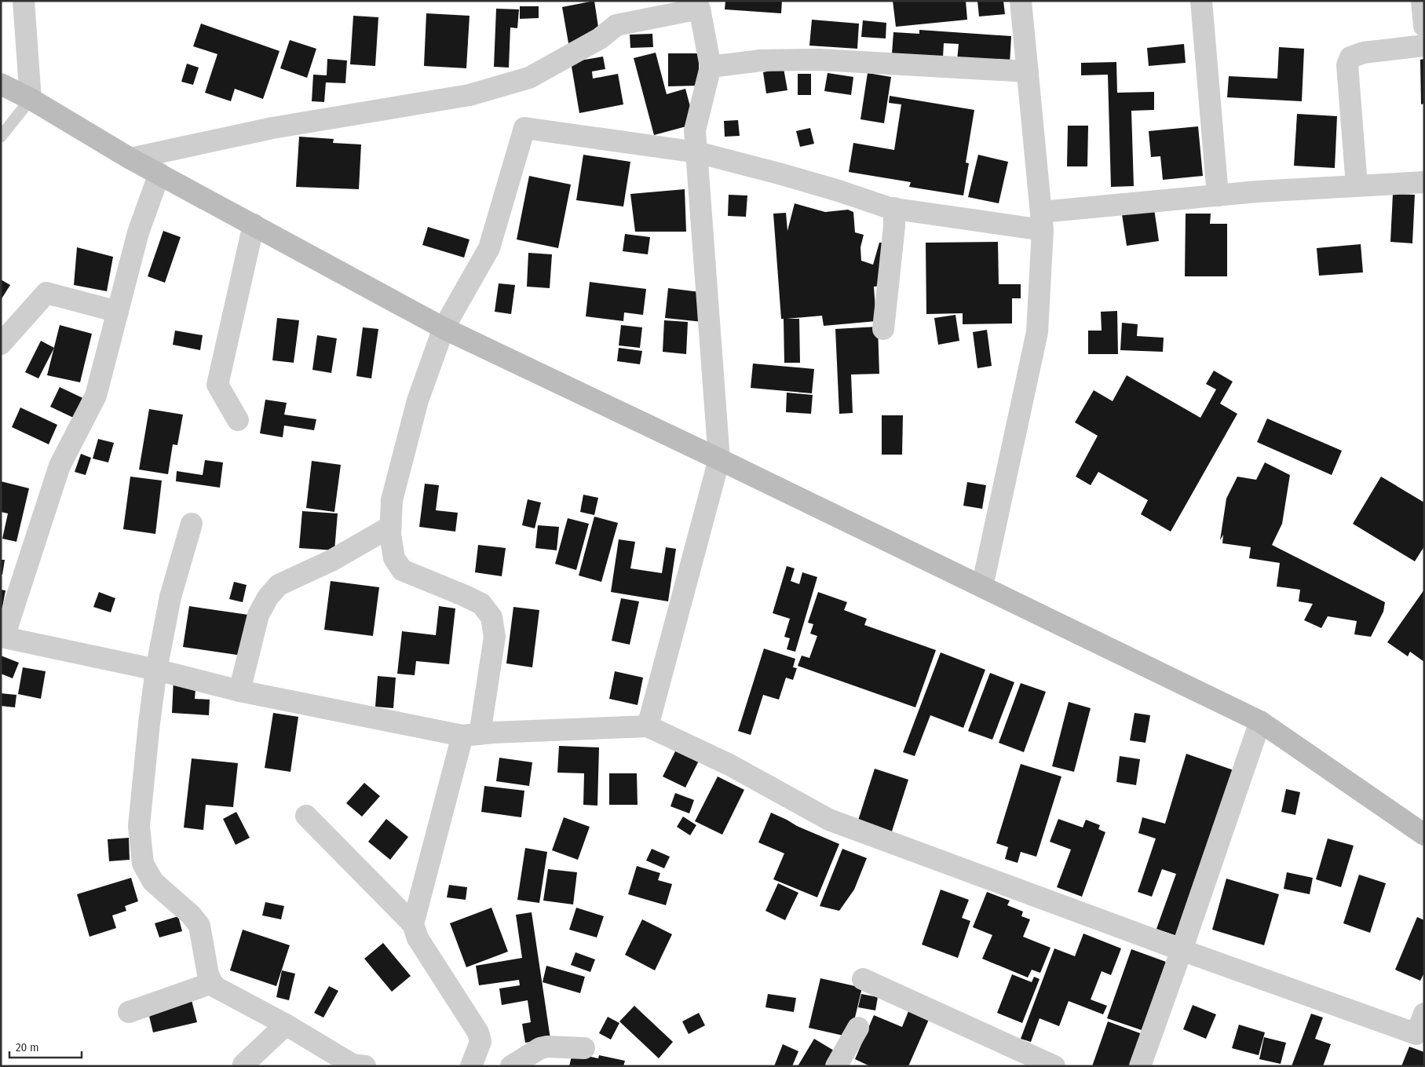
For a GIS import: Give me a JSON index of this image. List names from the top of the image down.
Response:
{
  "scale_bar": "20 m"
}
